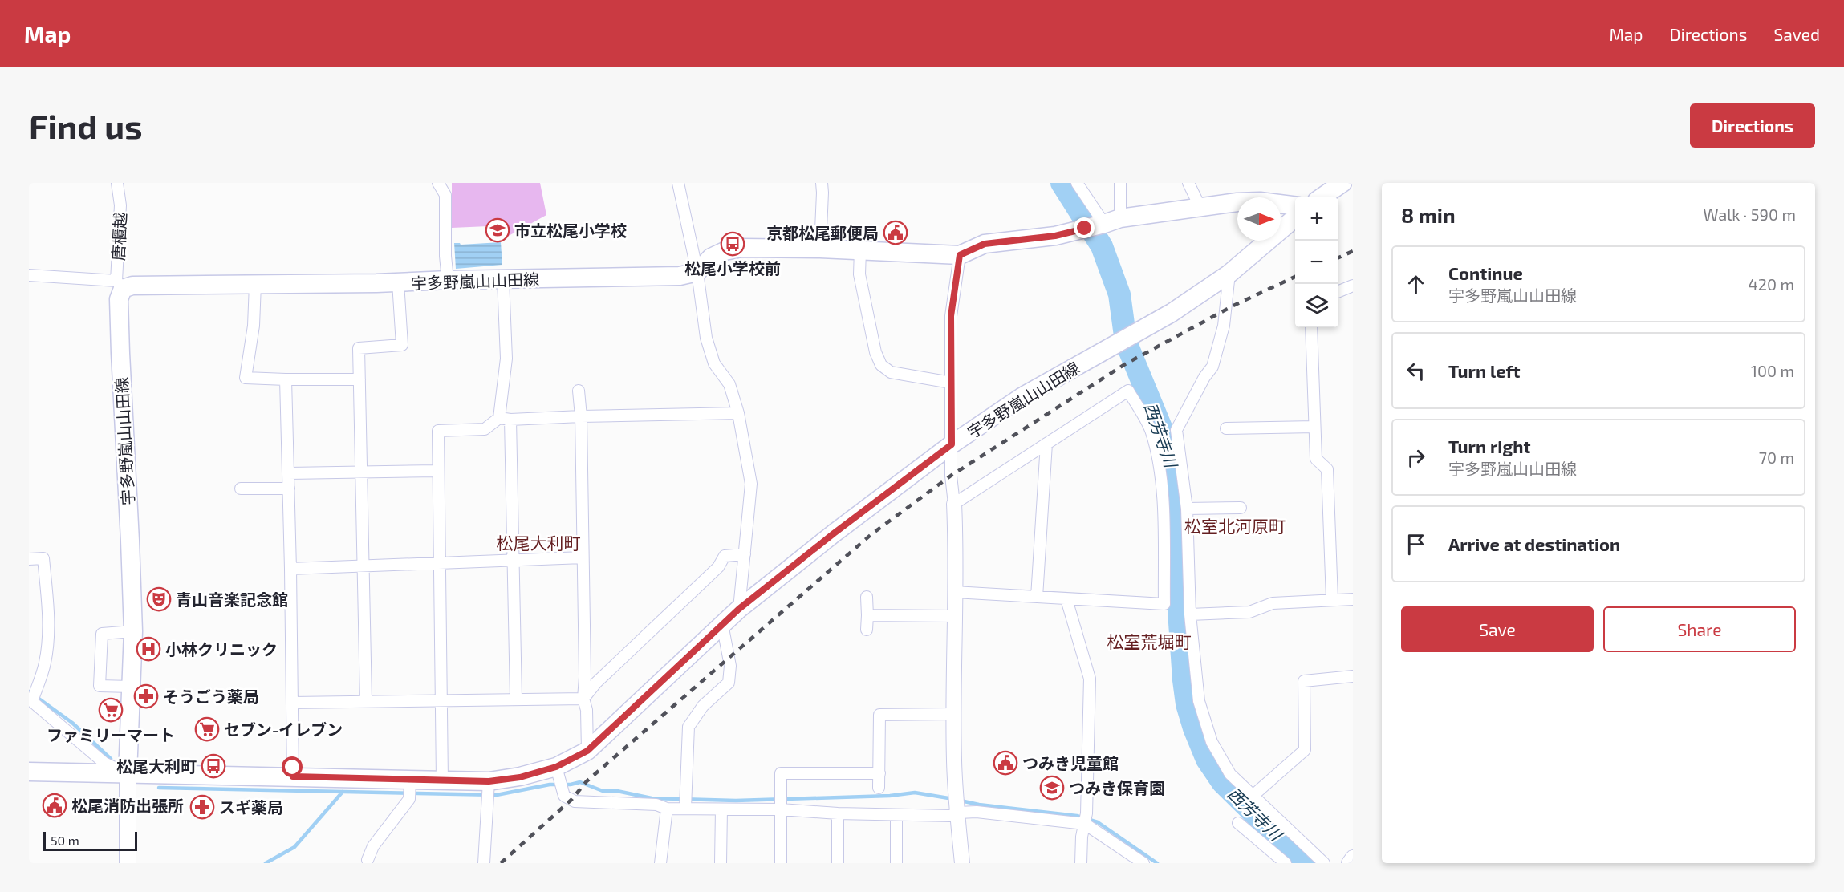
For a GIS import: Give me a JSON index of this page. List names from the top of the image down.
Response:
{
  "streets": {
    "main road": ["宇多野嵐山山田線"],
    "street": ["唐櫃越"]
  },
  "crossings": [
    ["唐櫃越", "宇多野嵐山山田線"]
  ],
  "districts": ["松室北河原町", "松尾大利町", "松室荒堀町"],
  "water": ["西芳寺川"],
  "places": {
    "school or university": ["市立松尾小学校", "つみき保育園"],
    "public building": ["京都松尾郵便局", "つみき児童館", "松尾消防出張所"],
    "bus stop": ["松尾小学校前", "松尾大利町"],
    "theatre": ["青山音楽記念館"],
    "hospital": ["小林クリニック"],
    "pharmacy": ["そうごう薬局", "スギ薬局"],
    "supermarket": ["ファミリーマート", "セブン-イレブン"]
  },
  "scale_bar": "50 m",
  "north": "right",
  "page": {
    "header": "Map",
    "nav": ["Map", "Directions", "Saved"],
    "buttons": [
      "Directions",
      ["Save", "Share"]
    ],
    "title": "Find us",
    "heading": ["8 min", "Walk · 590 m"],
    "map_buttons": ["+", "−"],
    "list": [
      ["Continue", "宇多野嵐山山田線", "420 m"],
      ["Turn left", "100 m"],
      ["Turn right", "宇多野嵐山山田線", "70 m"],
      "Arrive at destination"
    ],
    "scale": "50 m"
  }
}
